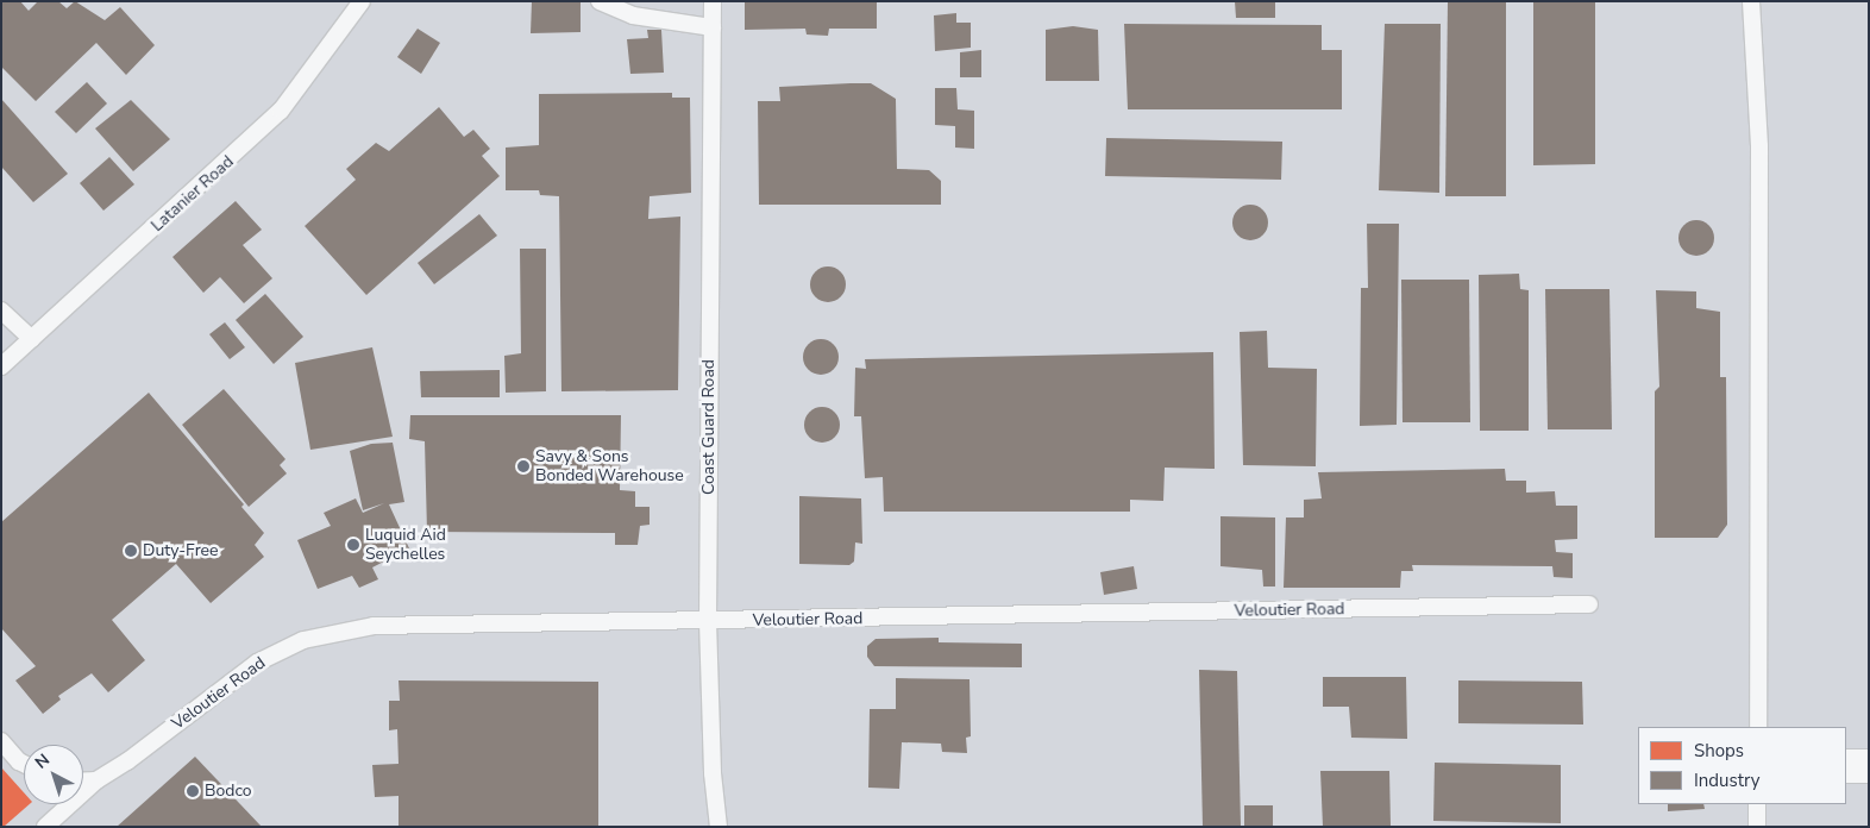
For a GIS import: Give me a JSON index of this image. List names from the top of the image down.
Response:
{
  "streets": {
    "lane": ["Latanier Road", "Coast Guard Road", "Veloutier Road"]
  },
  "crossings": [
    ["Coast Guard Road", "Veloutier Road"]
  ],
  "places": [
    "Savy & Sons Bonded Warehouse",
    "Luquid Aid Seychelles",
    "Duty-Free",
    "Bodco"
  ],
  "legend": ["Shops", "Industry"],
  "north": "top left"
}
